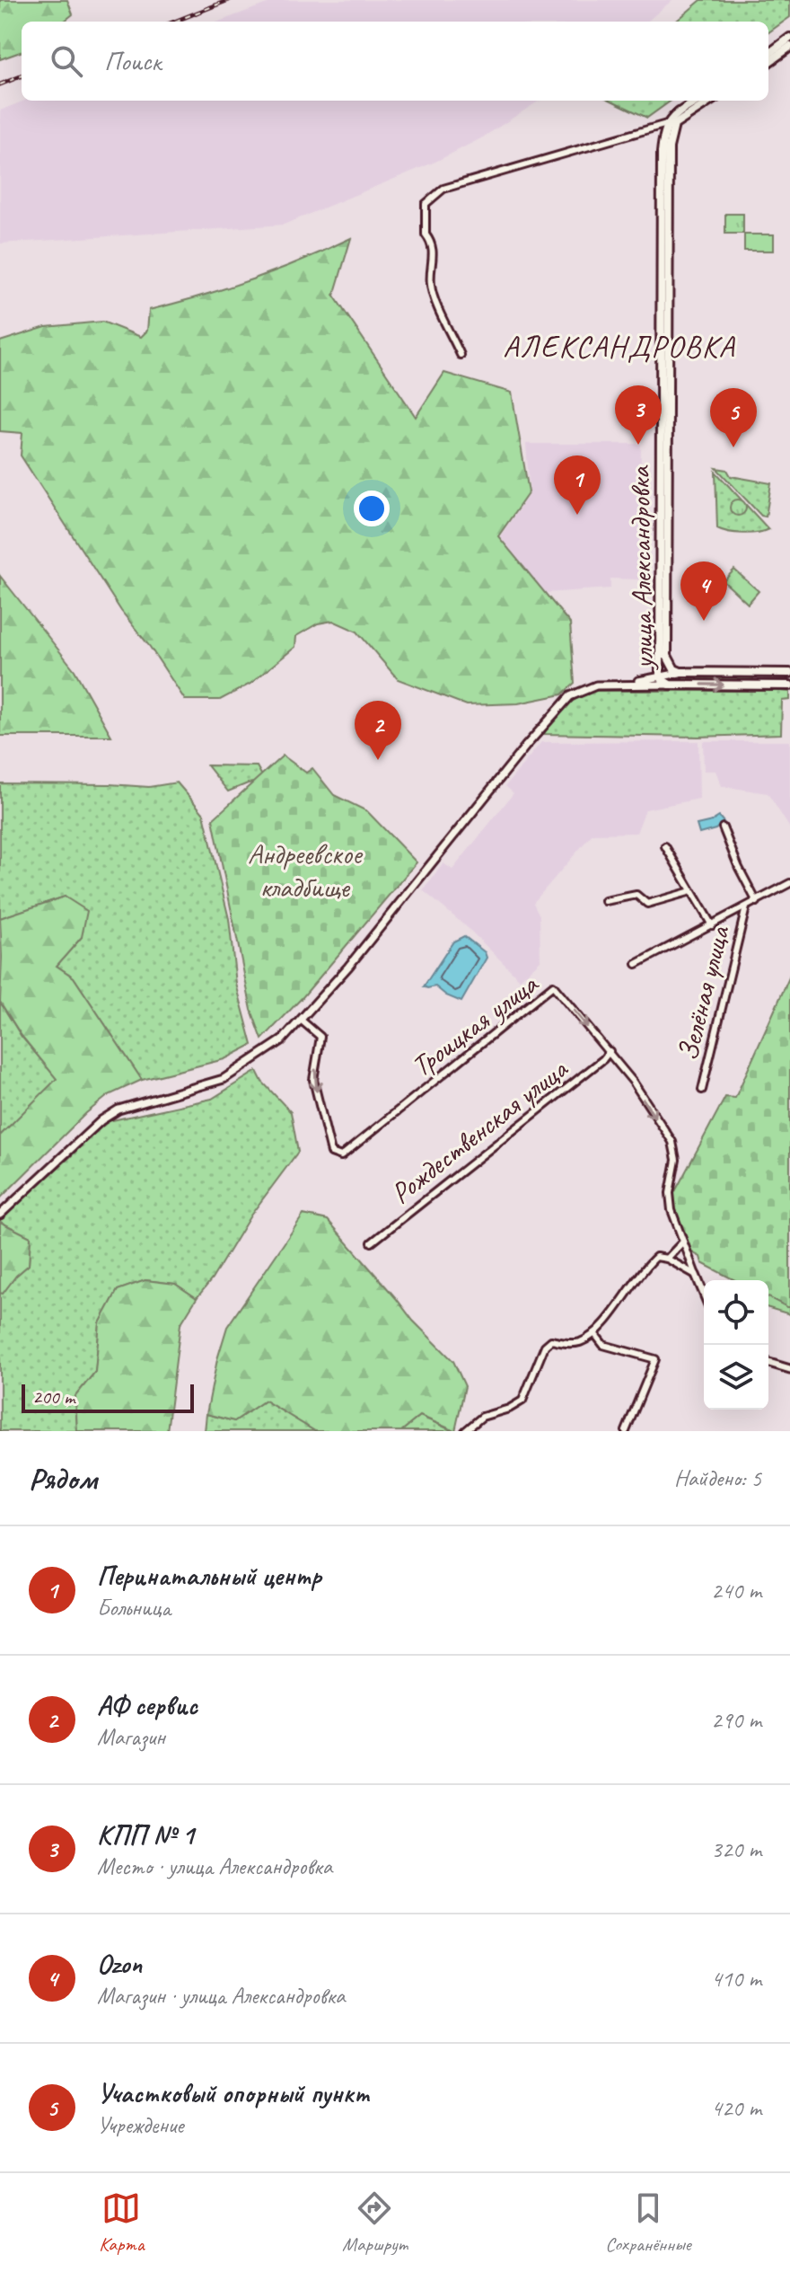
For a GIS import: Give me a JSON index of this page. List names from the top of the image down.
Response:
{
  "streets": {
    "main road": ["улица Александровка"],
    "street": ["Зелёная улица", "Троицкая улица", "Рождественская улица"]
  },
  "crossings": [
    ["Троицкая улица", "Рождественская улица"]
  ],
  "districts": ["АЛЕКСАНДРОВКА"],
  "parks": ["Андреевское кладбище"],
  "scale_bar": "200 m",
  "page": {
    "search": "Поиск",
    "pins": [
      "3",
      "5",
      "1",
      "4",
      "2"
    ],
    "scale": "200 m",
    "heading": ["Рядом", "Найдено: 5"],
    "list": [
      {
        "mark": "1",
        "name": "Перинатальный центр",
        "note": "Больница",
        "value": "240 m"
      },
      {
        "mark": "2",
        "name": "АФ сервис",
        "note": "Магазин",
        "value": "290 m"
      },
      {
        "mark": "3",
        "name": "КПП № 1",
        "note": "Место · улица Александровка",
        "value": "320 m"
      },
      {
        "mark": "4",
        "name": "Ozon",
        "note": "Магазин · улица Александровка",
        "value": "410 m"
      },
      {
        "mark": "5",
        "name": "Участковый опорный пункт",
        "note": "Учреждение",
        "value": "420 m"
      }
    ],
    "nav": ["Карта", "Маршрут", "Сохранённые"]
  }
}
